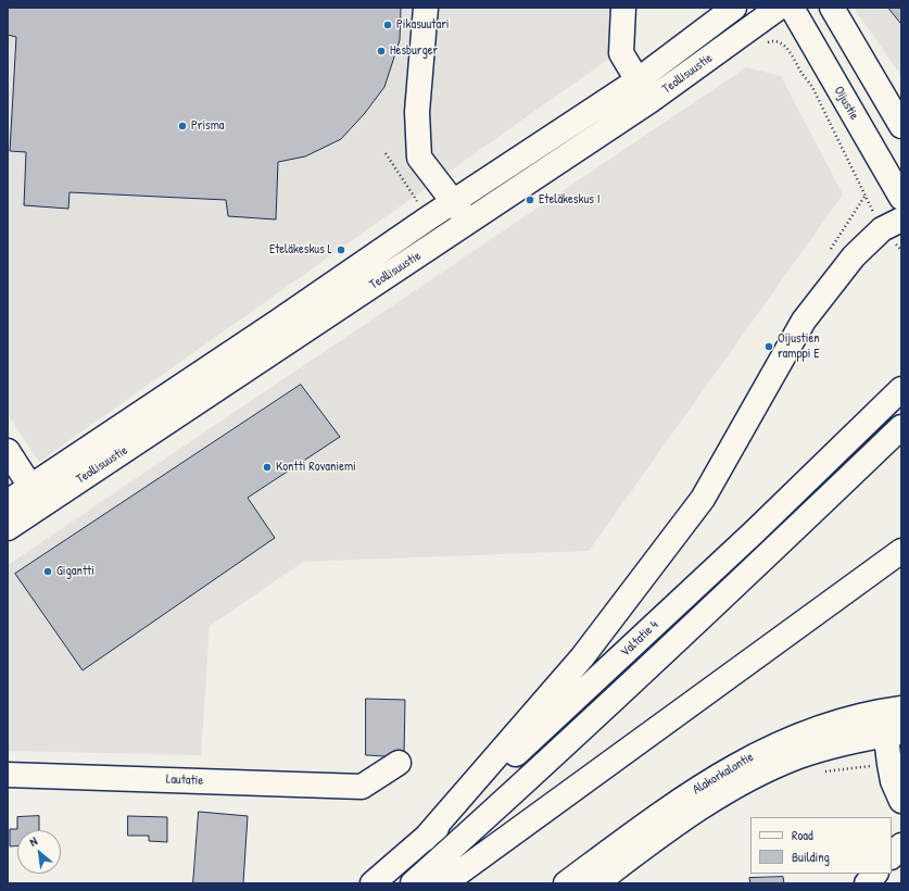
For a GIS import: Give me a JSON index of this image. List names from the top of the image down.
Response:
{
  "streets": {
    "main road": [
      "Teollisuustie",
      "Oijustie",
      "Valtatie 4",
      "Alakorkalontie",
      "Lautatie"
    ]
  },
  "places": [
    "Pikasuutari",
    "Hesburger",
    "Prisma",
    "Eteläkeskus I",
    "Eteläkeskus L",
    "Oijustien ramppi E",
    "Kontti Rovaniemi",
    "Gigantti"
  ],
  "legend": ["Road", "Building"],
  "north": "top left"
}
